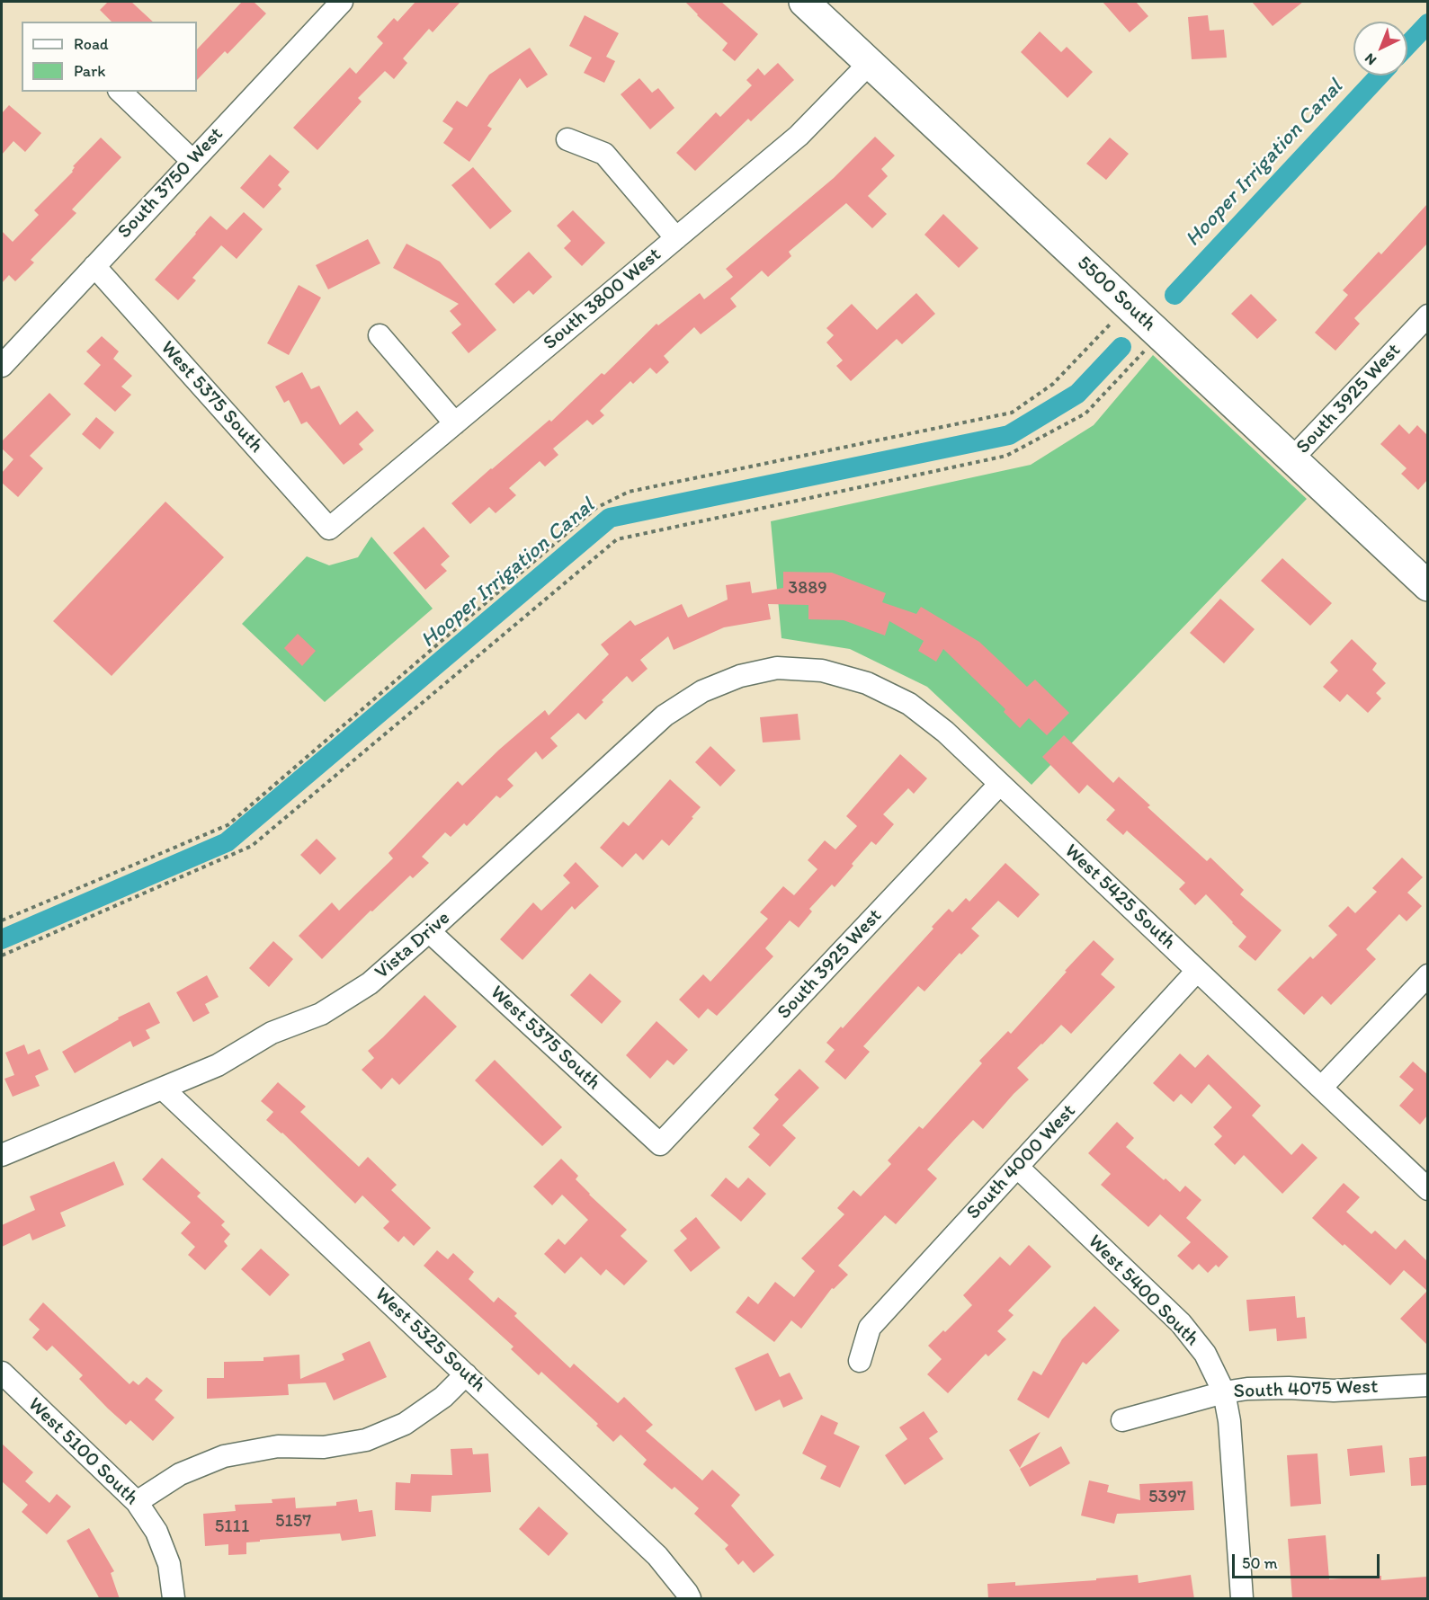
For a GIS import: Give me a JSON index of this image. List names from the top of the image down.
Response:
{
  "streets": {
    "main road": ["5500 South"],
    "street": [
      "South 3750 West",
      "South 3800 West",
      "West 5375 South",
      "South 3925 West",
      "West 5425 South",
      "Vista Drive",
      "South 4000 West",
      "West 5400 South",
      "West 5325 South",
      "South 4075 West",
      "West 5100 South"
    ]
  },
  "crossings": [
    ["South 3750 West", "West 5375 South"],
    ["5500 South", "South 3800 West"],
    ["5500 South", "South 3925 West"],
    ["South 3800 West", "West 5375 South"],
    ["West 5375 South", "South 3925 West"],
    ["West 5375 South", "Vista Drive"],
    ["South 3925 West", "West 5425 South"],
    ["West 5425 South", "Vista Drive"],
    ["West 5425 South", "South 4000 West"],
    ["Vista Drive", "West 5325 South"],
    ["South 4000 West", "West 5400 South"],
    ["West 5400 South", "South 4075 West"]
  ],
  "water": ["Hooper Irrigation Canal"],
  "house_numbers": [
    "3889",
    "5397",
    "5157",
    "5111"
  ],
  "legend": ["Road", "Park"],
  "scale_bar": "50 m",
  "north": "bottom left"
}
